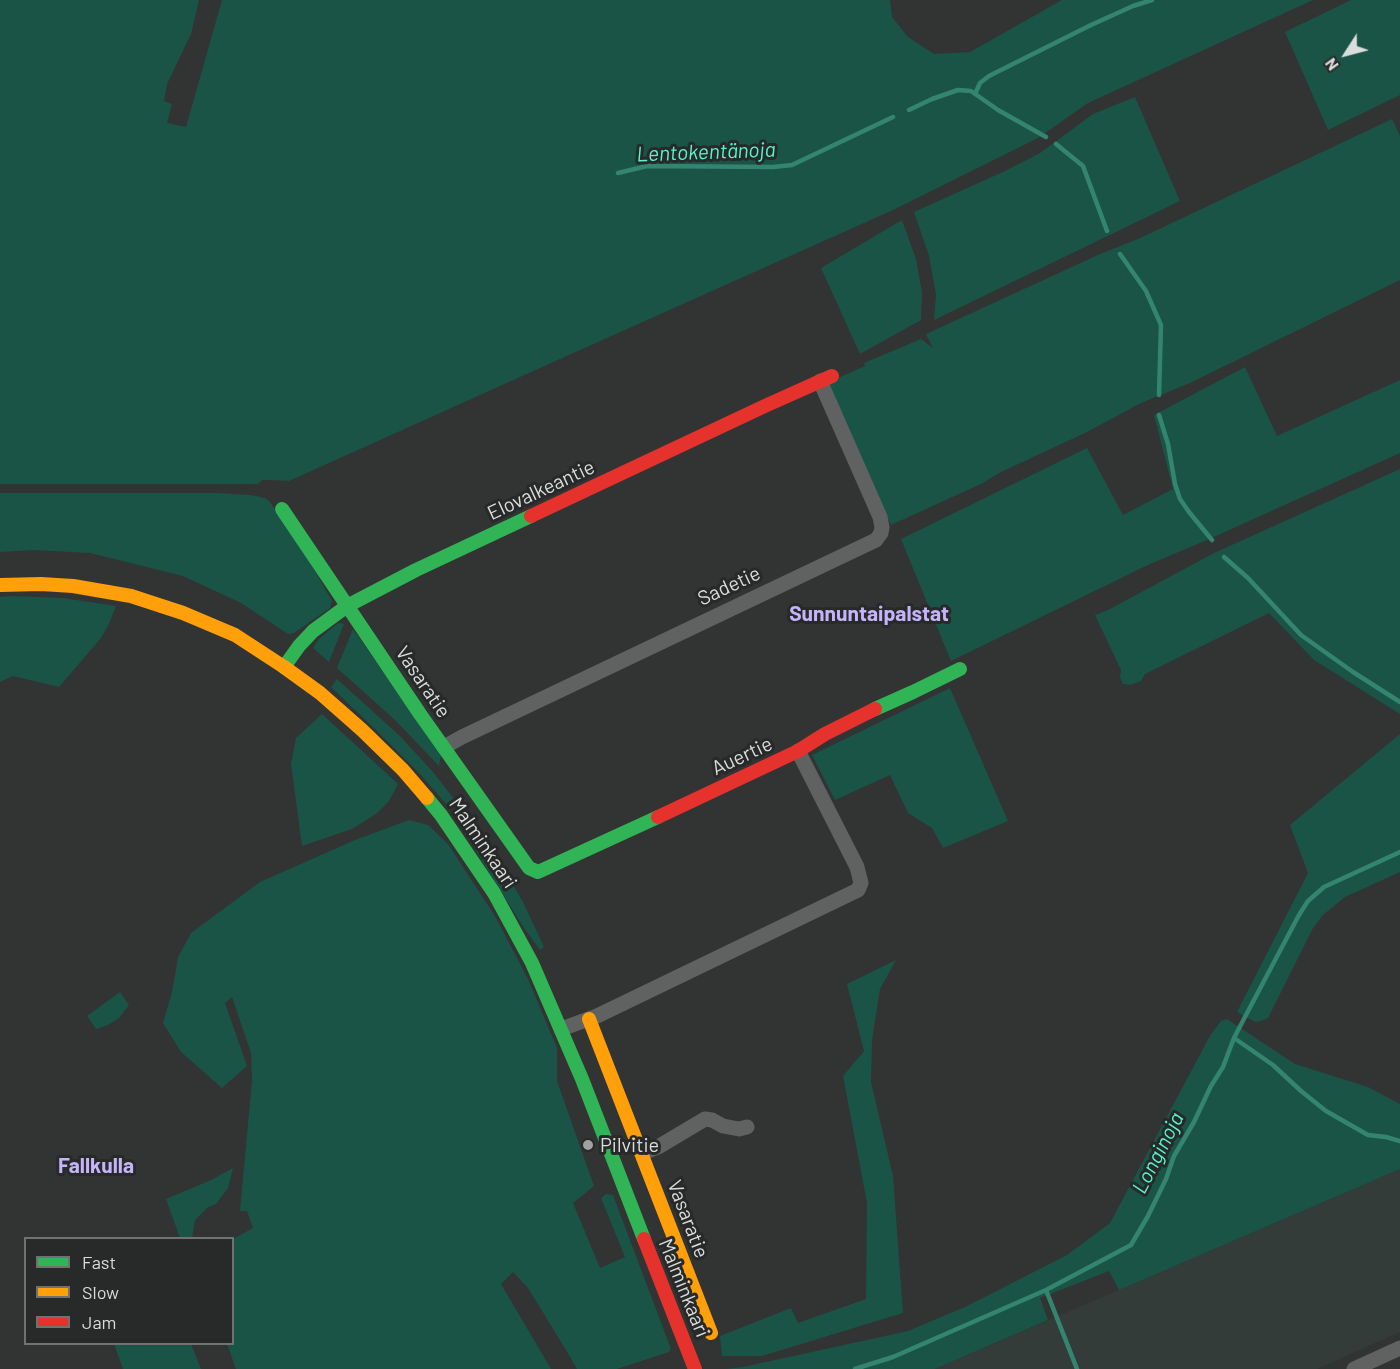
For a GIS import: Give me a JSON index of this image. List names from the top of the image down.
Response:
{
  "streets": {
    "street": [
      "Elovalkeantie",
      "Sadetie",
      "Vasaratie",
      "Auertie",
      "Malminkaari"
    ]
  },
  "crossings": [
    ["Elovalkeantie", "Sadetie"],
    ["Elovalkeantie", "Vasaratie"],
    ["Elovalkeantie", "Malminkaari"],
    ["Sadetie", "Vasaratie"],
    ["Vasaratie", "Auertie"]
  ],
  "districts": ["Sunnuntaipalstat", "Fallkulla"],
  "water": ["Lentokentänoja", "Longinoja"],
  "places": ["Pilvitie"],
  "legend": ["Fast", "Slow", "Jam"],
  "north": "bottom left"
}
